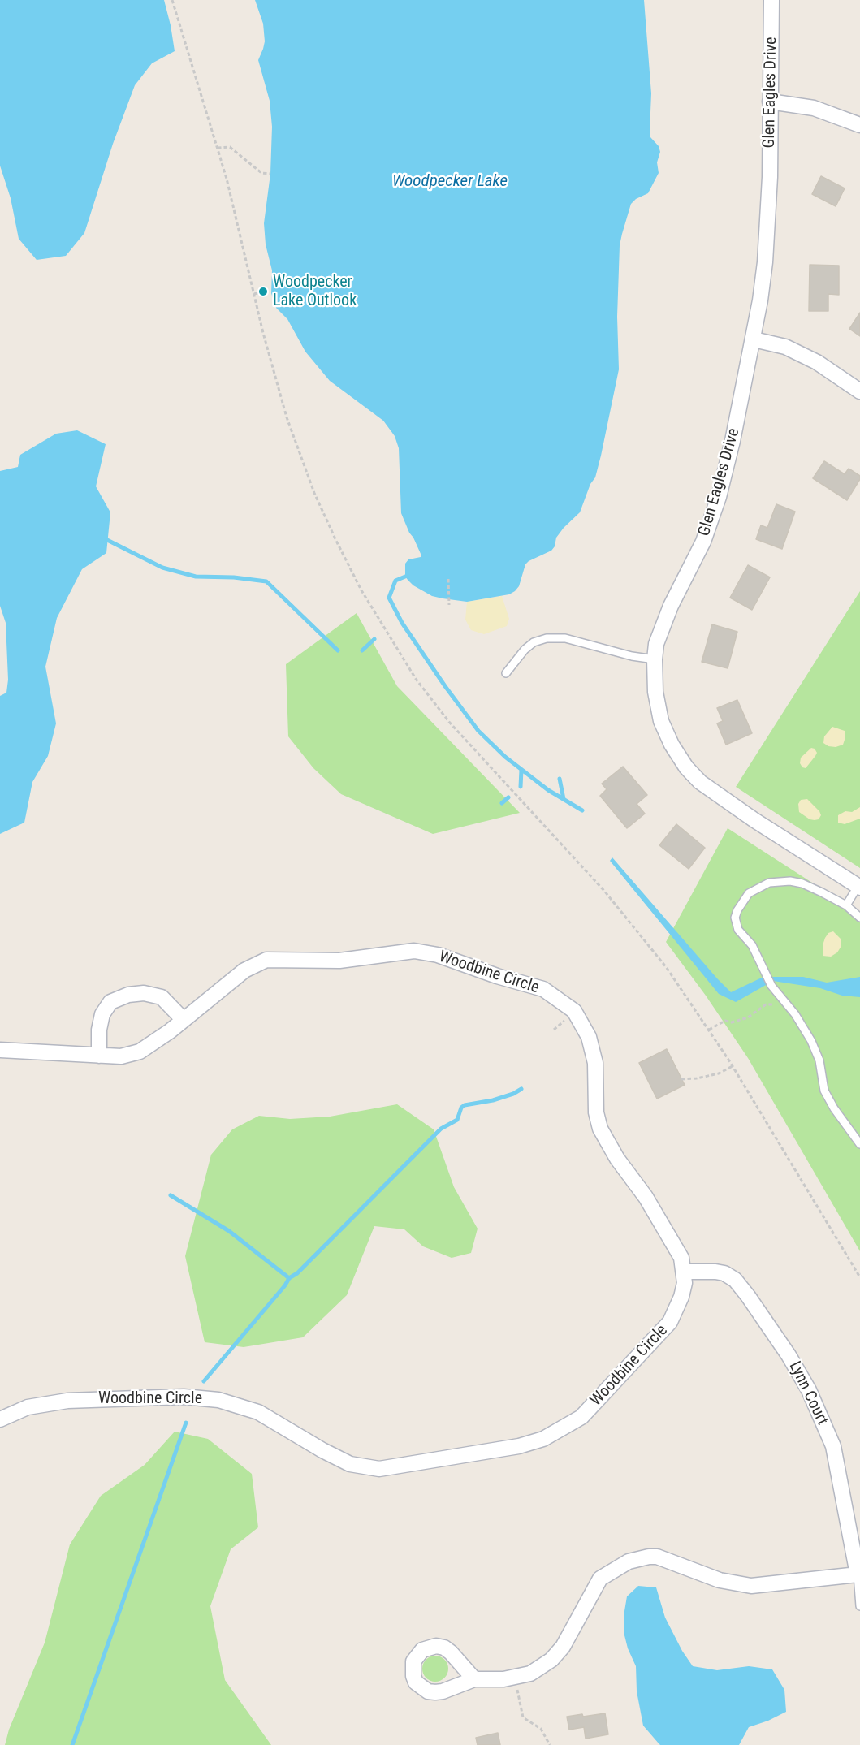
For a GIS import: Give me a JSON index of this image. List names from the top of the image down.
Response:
{
  "streets": {
    "street": ["Glen Eagles Drive", "Woodbine Circle", "Lynn Court"]
  },
  "crossings": [
    ["Woodbine Circle", "Lynn Court"]
  ],
  "water": ["Woodpecker Lake"],
  "places": ["Woodpecker Lake Outlook"]
}
